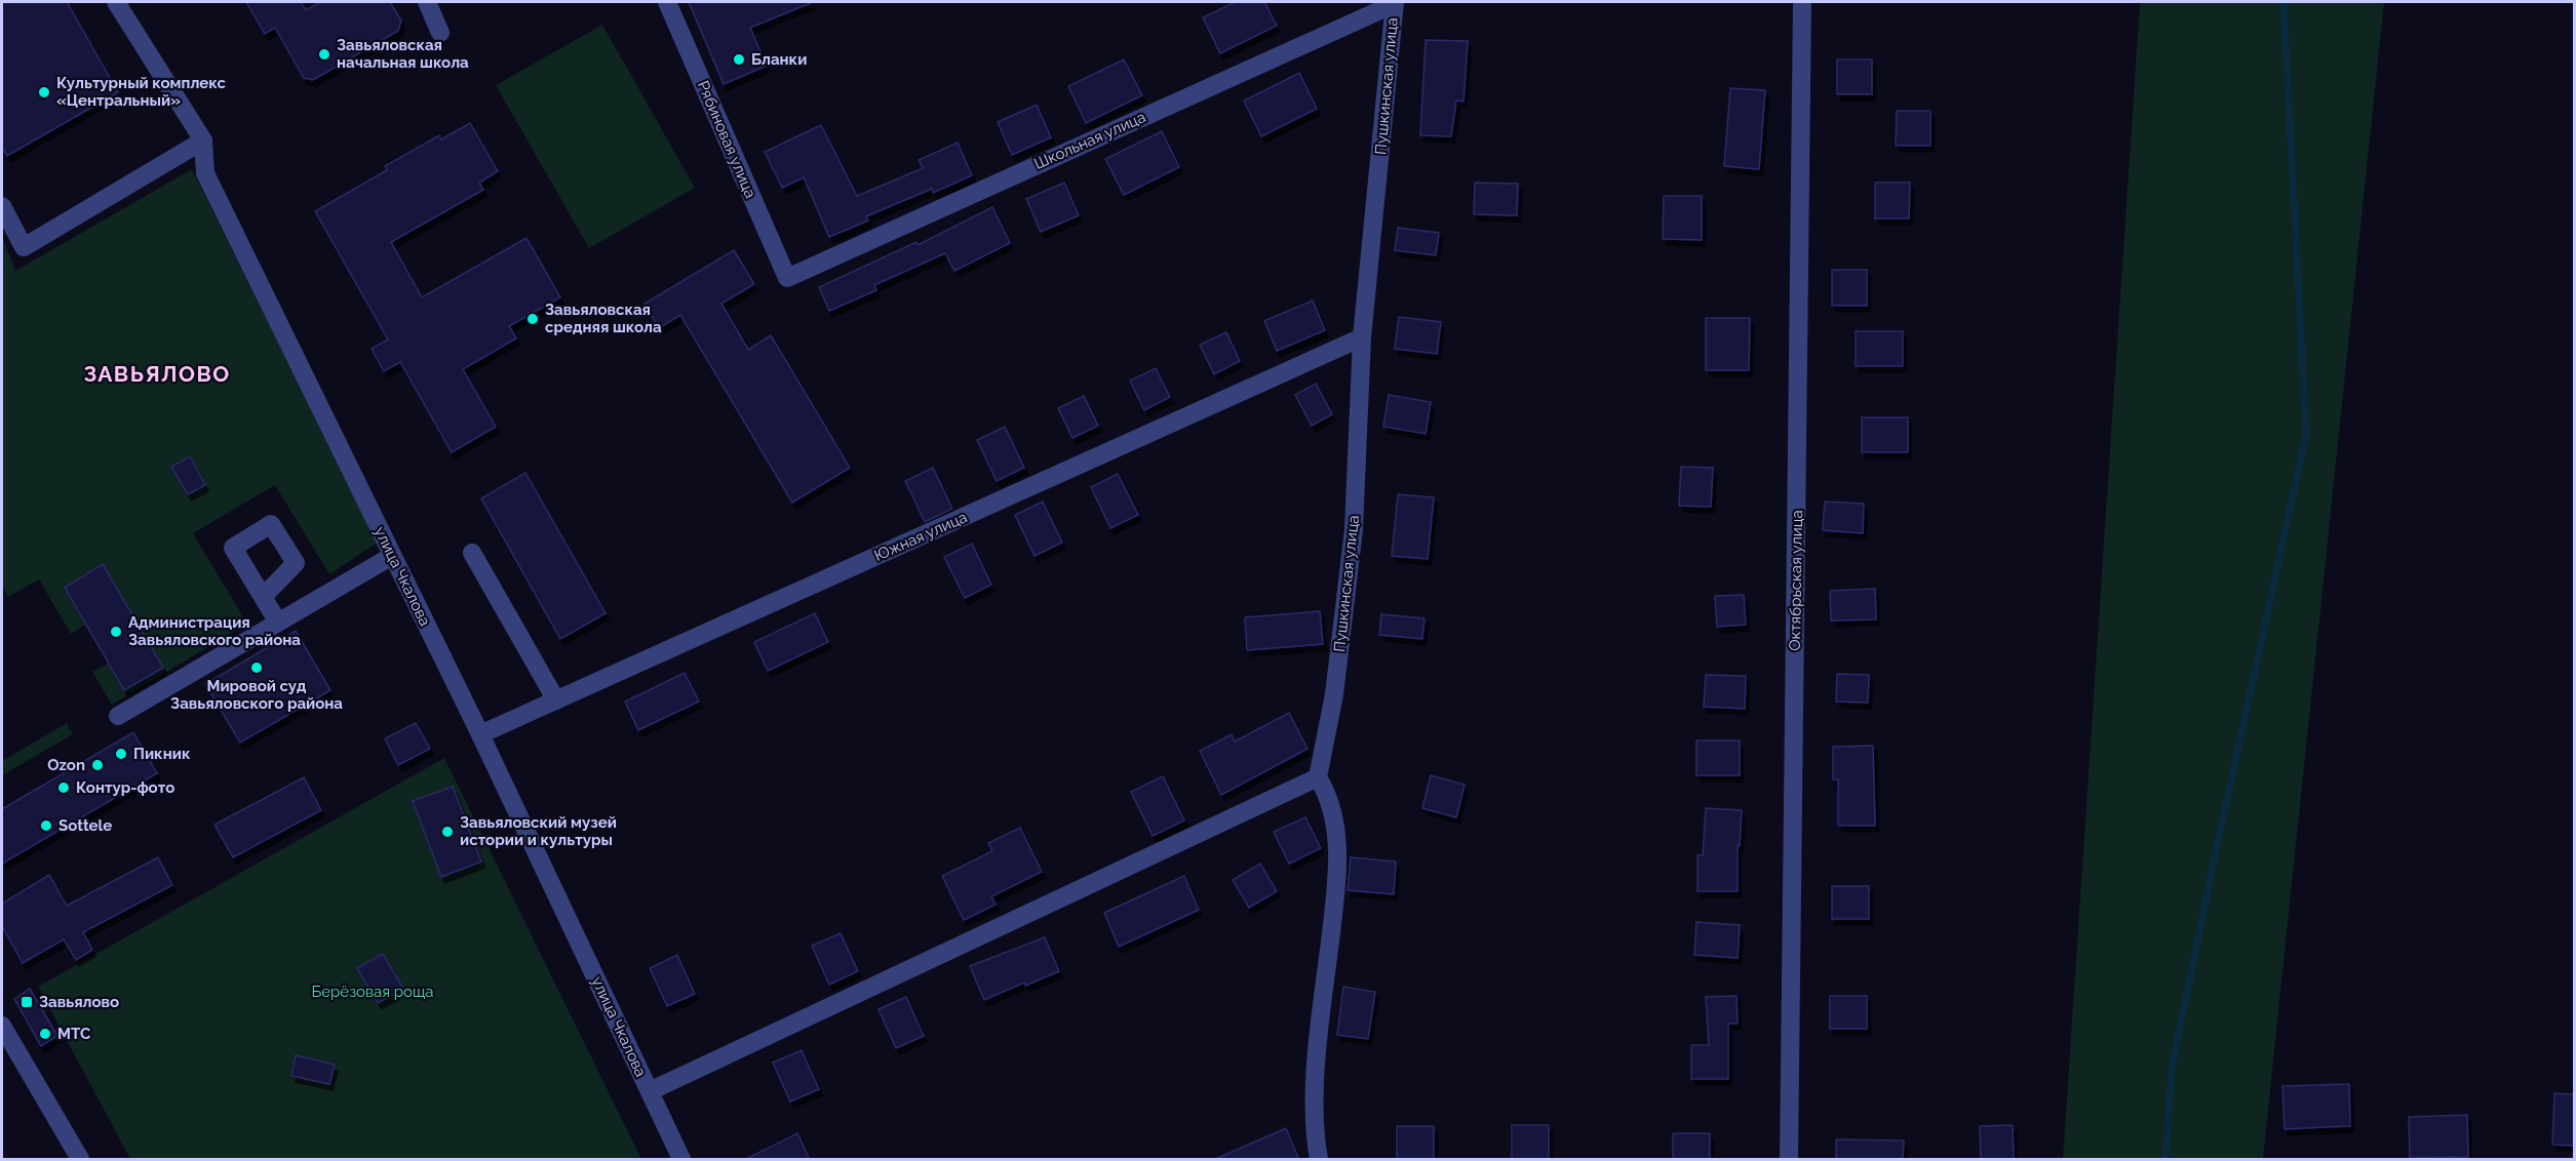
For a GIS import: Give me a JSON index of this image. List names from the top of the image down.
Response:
{
  "streets": {
    "street": [
      "Пушкинская улица",
      "Рябиновая улица",
      "Школьная улица",
      "Южная улица",
      "улица Чкалова",
      "Октябрьская улица"
    ]
  },
  "crossings": [
    ["Пушкинская улица", "Школьная улица"],
    ["Пушкинская улица", "Южная улица"],
    ["Рябиновая улица", "Школьная улица"],
    ["Южная улица", "улица Чкалова"]
  ],
  "districts": ["ЗАВЬЯЛОВО"],
  "parks": ["Берёзовая роща"],
  "places": {
    "other": [
      "Завьяловская начальная школа",
      "Бланки",
      "Культурный комплекс «Центральный»",
      "Завьяловская средняя школа",
      "Администрация Завьяловского района",
      "Мировой суд Завьяловского района",
      "Пикник",
      "Ozon",
      "Контур-фото",
      "Sottele",
      "Завьяловский музей истории и культуры",
      "МТС"
    ],
    "transit": ["Завьялово"]
  }
}
